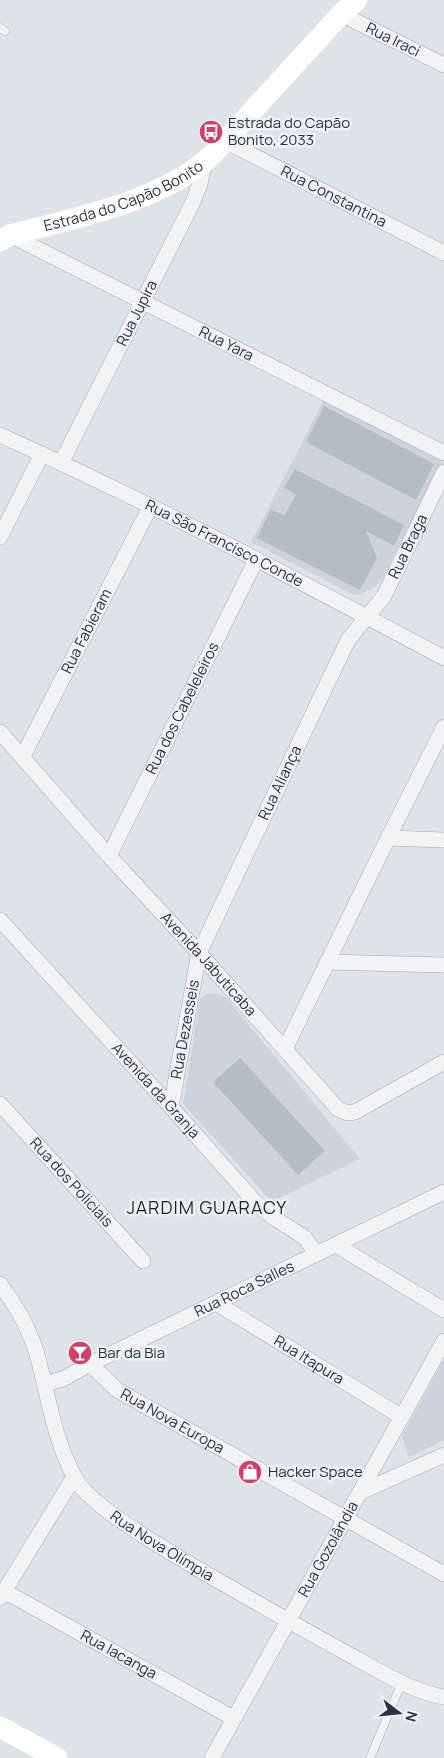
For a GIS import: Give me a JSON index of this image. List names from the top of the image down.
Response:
{
  "streets": {
    "street": [
      "Rua Iraci",
      "Estrada do Capão Bonito",
      "Rua Constantina",
      "Rua Jupira",
      "Rua Yara",
      "Rua São Francisco Conde",
      "Rua Braga",
      "Rua Fabieram",
      "Rua dos Cabeleleiros",
      "Rua Aliança",
      "Avenida Jabuticaba",
      "Rua Dezesseis",
      "Avenida da Granja",
      "Rua dos Policiais",
      "Rua Roca Salles",
      "Rua Itapura",
      "Rua Nova Europa",
      "Rua Nova Olímpia",
      "Rua Gozolândia",
      "Rua Iacanga"
    ]
  },
  "crossings": [
    ["Rua Iraci", "Estrada do Capão Bonito"],
    ["Estrada do Capão Bonito", "Rua Constantina"],
    ["Estrada do Capão Bonito", "Rua Jupira"],
    ["Estrada do Capão Bonito", "Rua Yara"],
    ["Rua Jupira", "Rua Yara"],
    ["Rua Jupira", "Rua São Francisco Conde"],
    ["Rua São Francisco Conde", "Rua Braga"],
    ["Rua São Francisco Conde", "Rua Fabieram"],
    ["Rua São Francisco Conde", "Rua dos Cabeleleiros"],
    ["Rua São Francisco Conde", "Rua Aliança"],
    ["Rua Braga", "Rua Aliança"],
    ["Rua Fabieram", "Avenida Jabuticaba"],
    ["Rua dos Cabeleleiros", "Avenida Jabuticaba"],
    ["Rua Aliança", "Avenida Jabuticaba"],
    ["Rua Aliança", "Rua Dezesseis"],
    ["Avenida Jabuticaba", "Rua Dezesseis"],
    ["Rua Dezesseis", "Avenida da Granja"],
    ["Avenida da Granja", "Rua Roca Salles"],
    ["Rua Roca Salles", "Rua Itapura"],
    ["Rua Roca Salles", "Rua Nova Europa"],
    ["Rua Roca Salles", "Rua Nova Olímpia"],
    ["Rua Itapura", "Rua Gozolândia"],
    ["Rua Nova Europa", "Rua Gozolândia"],
    ["Rua Nova Olímpia", "Rua Gozolândia"],
    ["Rua Gozolândia", "Rua Iacanga"]
  ],
  "districts": ["JARDIM GUARACY"],
  "places": {
    "bus stop": ["Estrada do Capão Bonito, 2033"],
    "bar": ["Bar da Bia"],
    "shop": ["Hacker Space"]
  },
  "north": "right"
}
